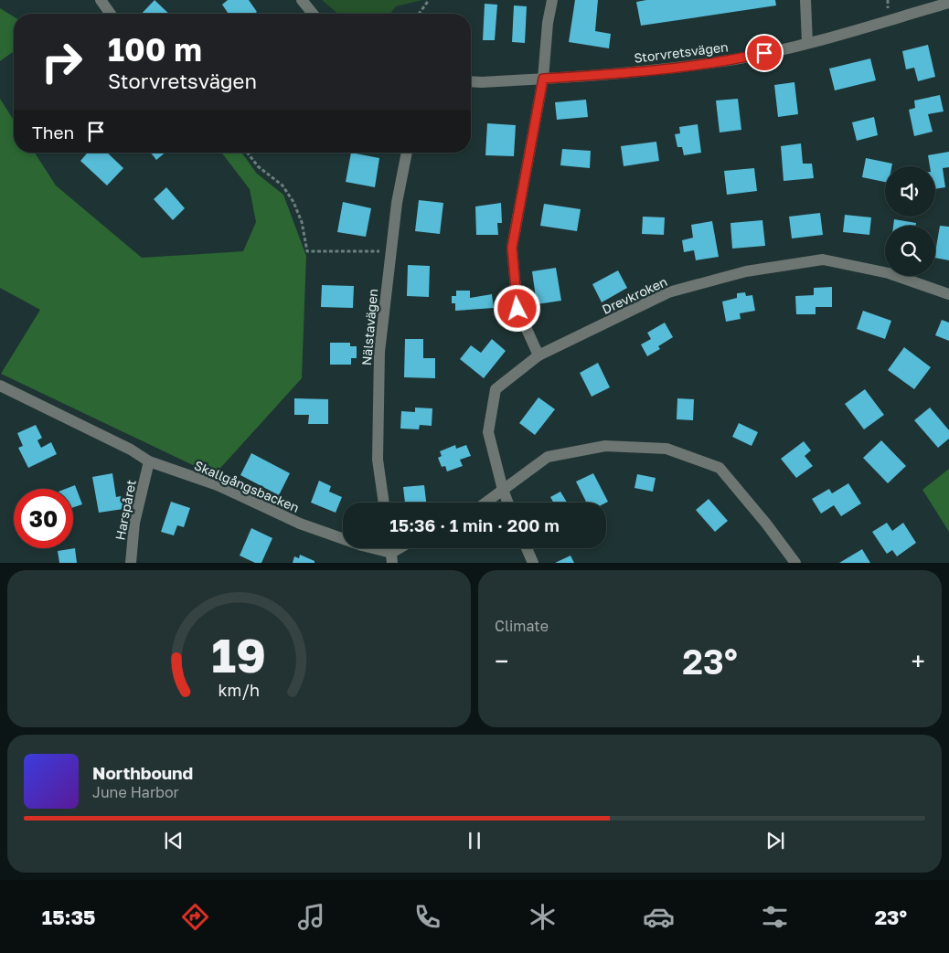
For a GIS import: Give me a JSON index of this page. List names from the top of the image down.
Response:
{
  "streets": {
    "street": [
      "Storvretsvägen",
      "Drevkroken",
      "Nälstavägen",
      "Skallgångsbacken",
      "Harspåret"
    ]
  },
  "crossings": [
    ["Skallgångsbacken", "Harspåret"]
  ],
  "page": {
    "turn": ["100 m", "Storvretsvägen"],
    "then": "Then",
    "limit": "30",
    "trip": "15:36 · 1 min · 200 m",
    "tile": "Climate",
    "heat": ["−", "23°", "+"],
    "song": ["Northbound", "June Harbor"],
    "tabs": ["15:35", "23°"],
    "gauge": ["19", "km/h"]
  }
}
